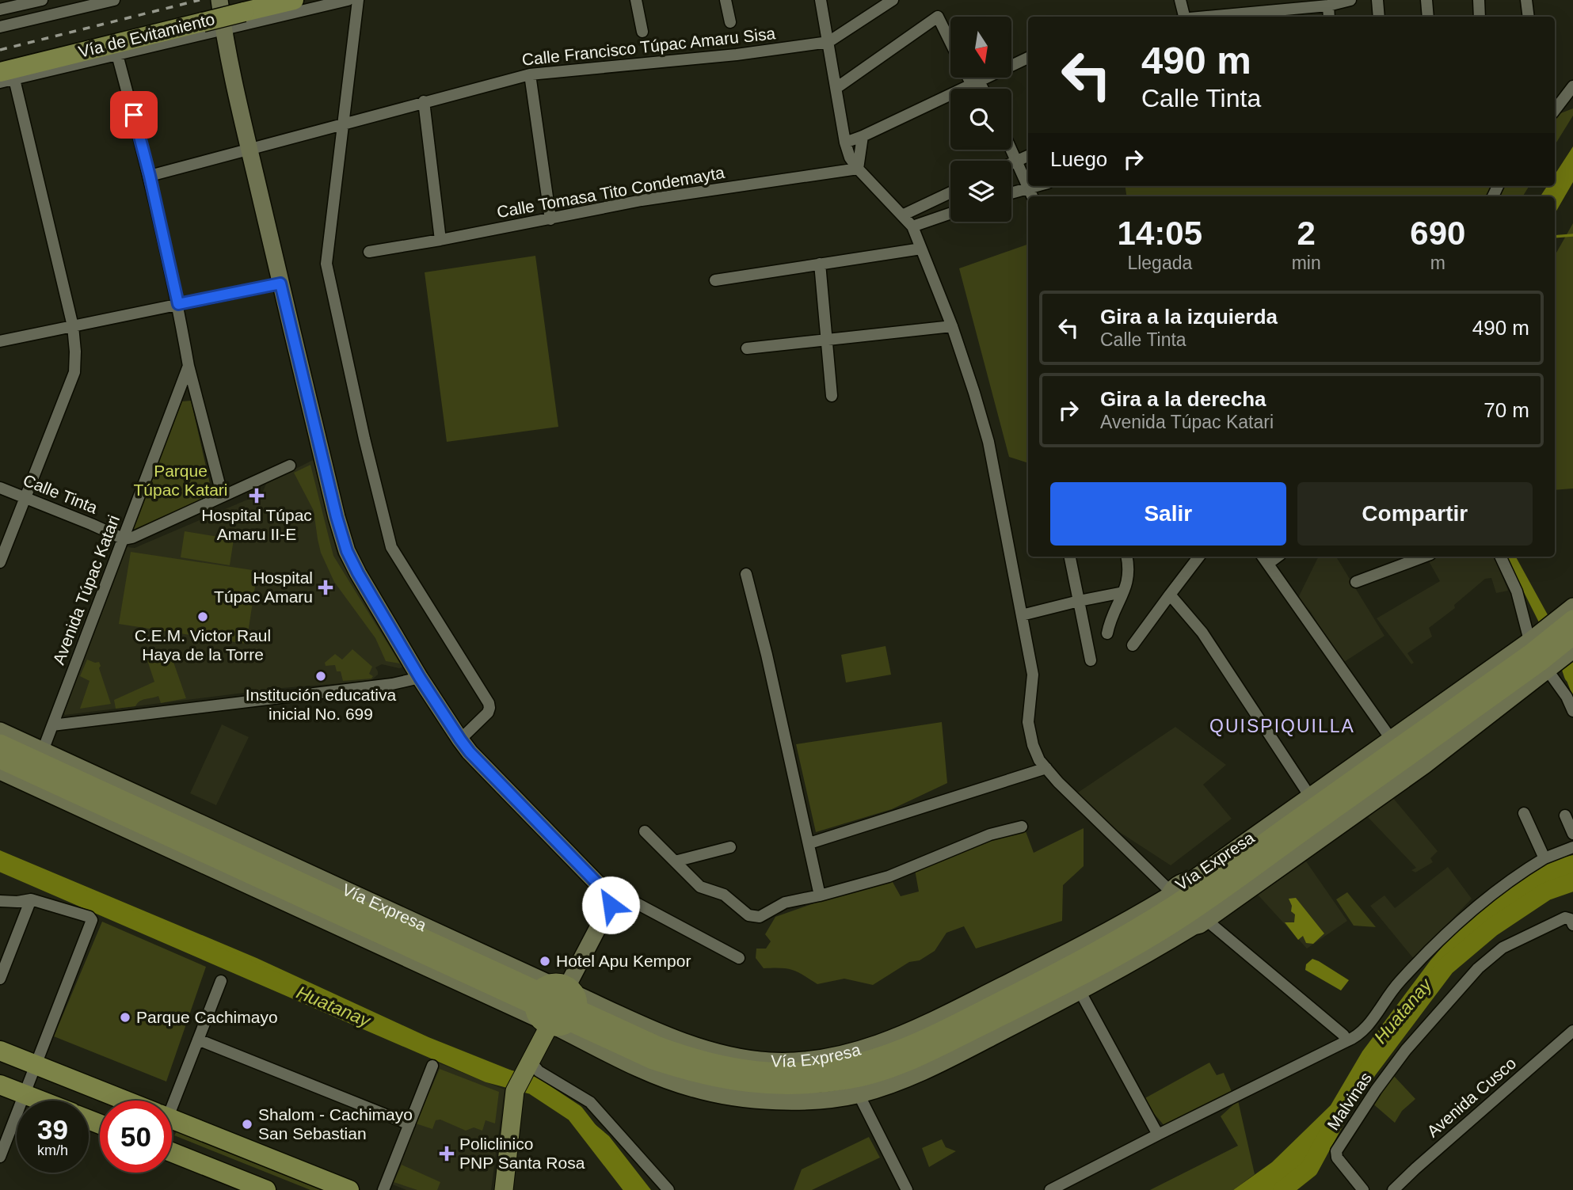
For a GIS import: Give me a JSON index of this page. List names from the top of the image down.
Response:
{
  "streets": {
    "highway": ["Vía de Evitamiento"],
    "main road": ["Vía Expresa"],
    "street": [
      "Calle Francisco Túpac Amaru Sisa",
      "Calle Tomasa Tito Condemayta",
      "Calle Tinta",
      "Avenida Túpac Katari",
      "Avenida Cusco",
      "Malvinas"
    ]
  },
  "crossings": [
    ["Calle Francisco Túpac Amaru Sisa", "Avenida Túpac Katari"],
    ["Calle Tinta", "Avenida Túpac Katari"],
    ["Avenida Túpac Katari", "Vía Expresa"]
  ],
  "districts": ["QUISPIQUILLA"],
  "water": ["Huatanay"],
  "parks": ["Parque Túpac Katari"],
  "places": {
    "health": ["Hospital Túpac Amaru II-E", "Hospital Túpac Amaru", "Policlinico PNP Santa Rosa"],
    "other": [
      "C.E.M. Victor Raul Haya de la Torre",
      "Institución educativa inicial No. 699",
      "Hotel Apu Kempor",
      "Parque Cachimayo",
      "Shalom - Cachimayo San Sebastian"
    ]
  },
  "north": "bottom",
  "page": {
    "turn": ["490 m", "Calle Tinta"],
    "then": "Luego",
    "eta": [
      "14:05",
      "Llegada",
      "2",
      "min",
      "690",
      "m"
    ],
    "list": [
      {
        "name": "Gira a la izquierda",
        "note": "Calle Tinta",
        "value": "490 m"
      },
      {
        "name": "Gira a la derecha",
        "note": "Avenida Túpac Katari",
        "value": "70 m"
      }
    ],
    "buttons": ["Salir", "Compartir"],
    "speed": "39 km/h",
    "limit": "50"
  }
}
